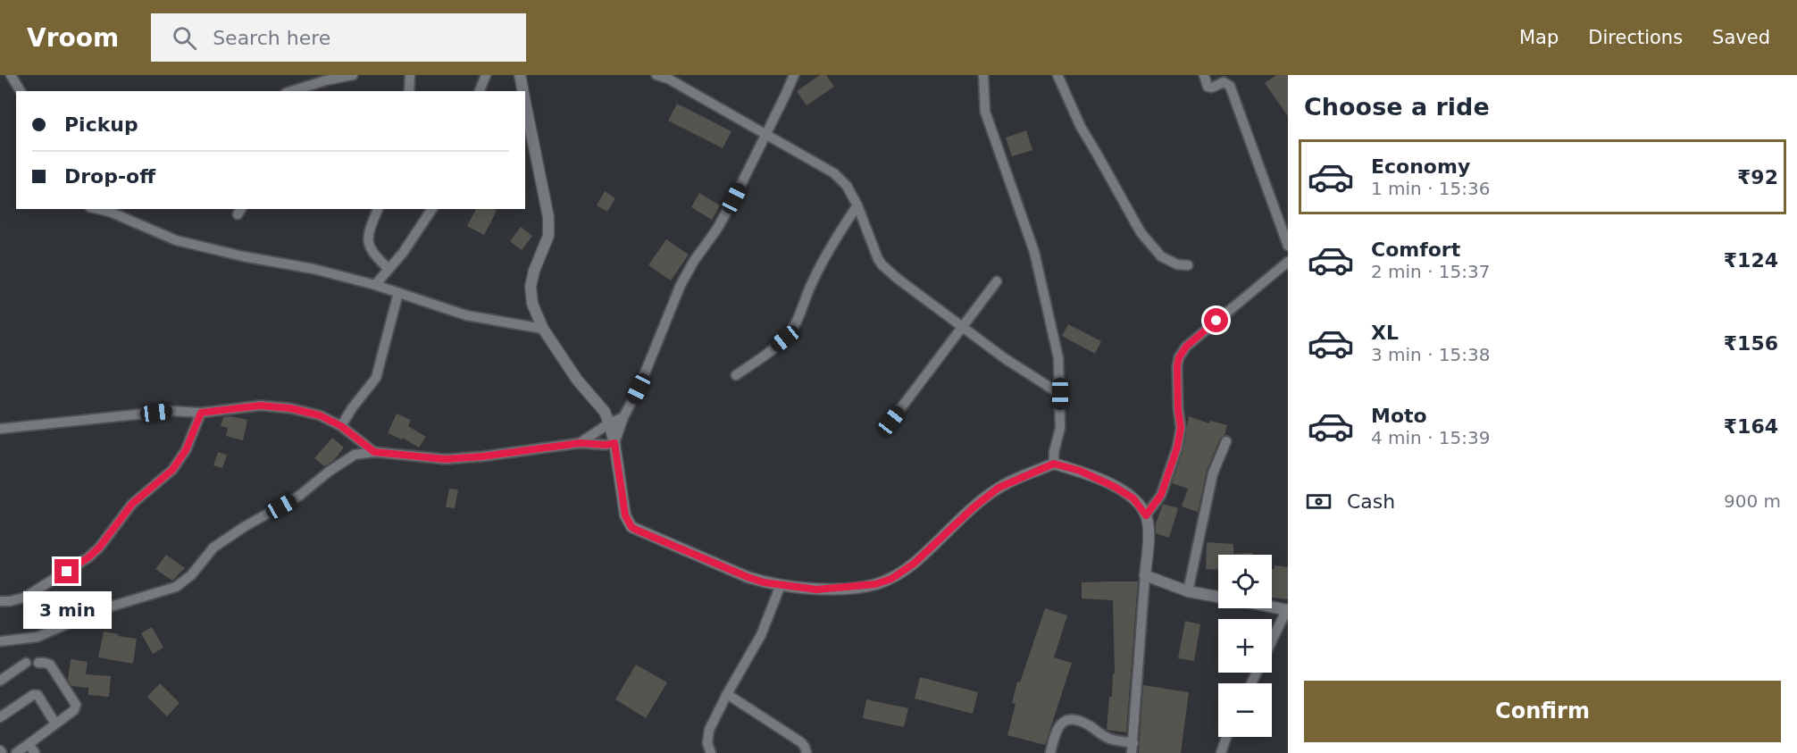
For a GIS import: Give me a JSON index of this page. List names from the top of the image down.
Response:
{
  "page": {
    "header": "Vroom",
    "search": "Search here",
    "nav": ["Map", "Directions", "Saved"],
    "heading": "Choose a ride",
    "banner": ["Pickup", "Drop-off"],
    "list": [
      {
        "name": "Economy",
        "note": "1 min · 15:36",
        "value": "₹92"
      },
      {
        "name": "Comfort",
        "note": "2 min · 15:37",
        "value": "₹124"
      },
      {
        "name": "XL",
        "note": "3 min · 15:38",
        "value": "₹156"
      },
      {
        "name": "Moto",
        "note": "4 min · 15:39",
        "value": "₹164"
      }
    ],
    "pay": ["Cash", "900 m"],
    "map_buttons": ["+", "−"],
    "bubble": "3 min",
    "buttons": "Confirm"
  }
}
